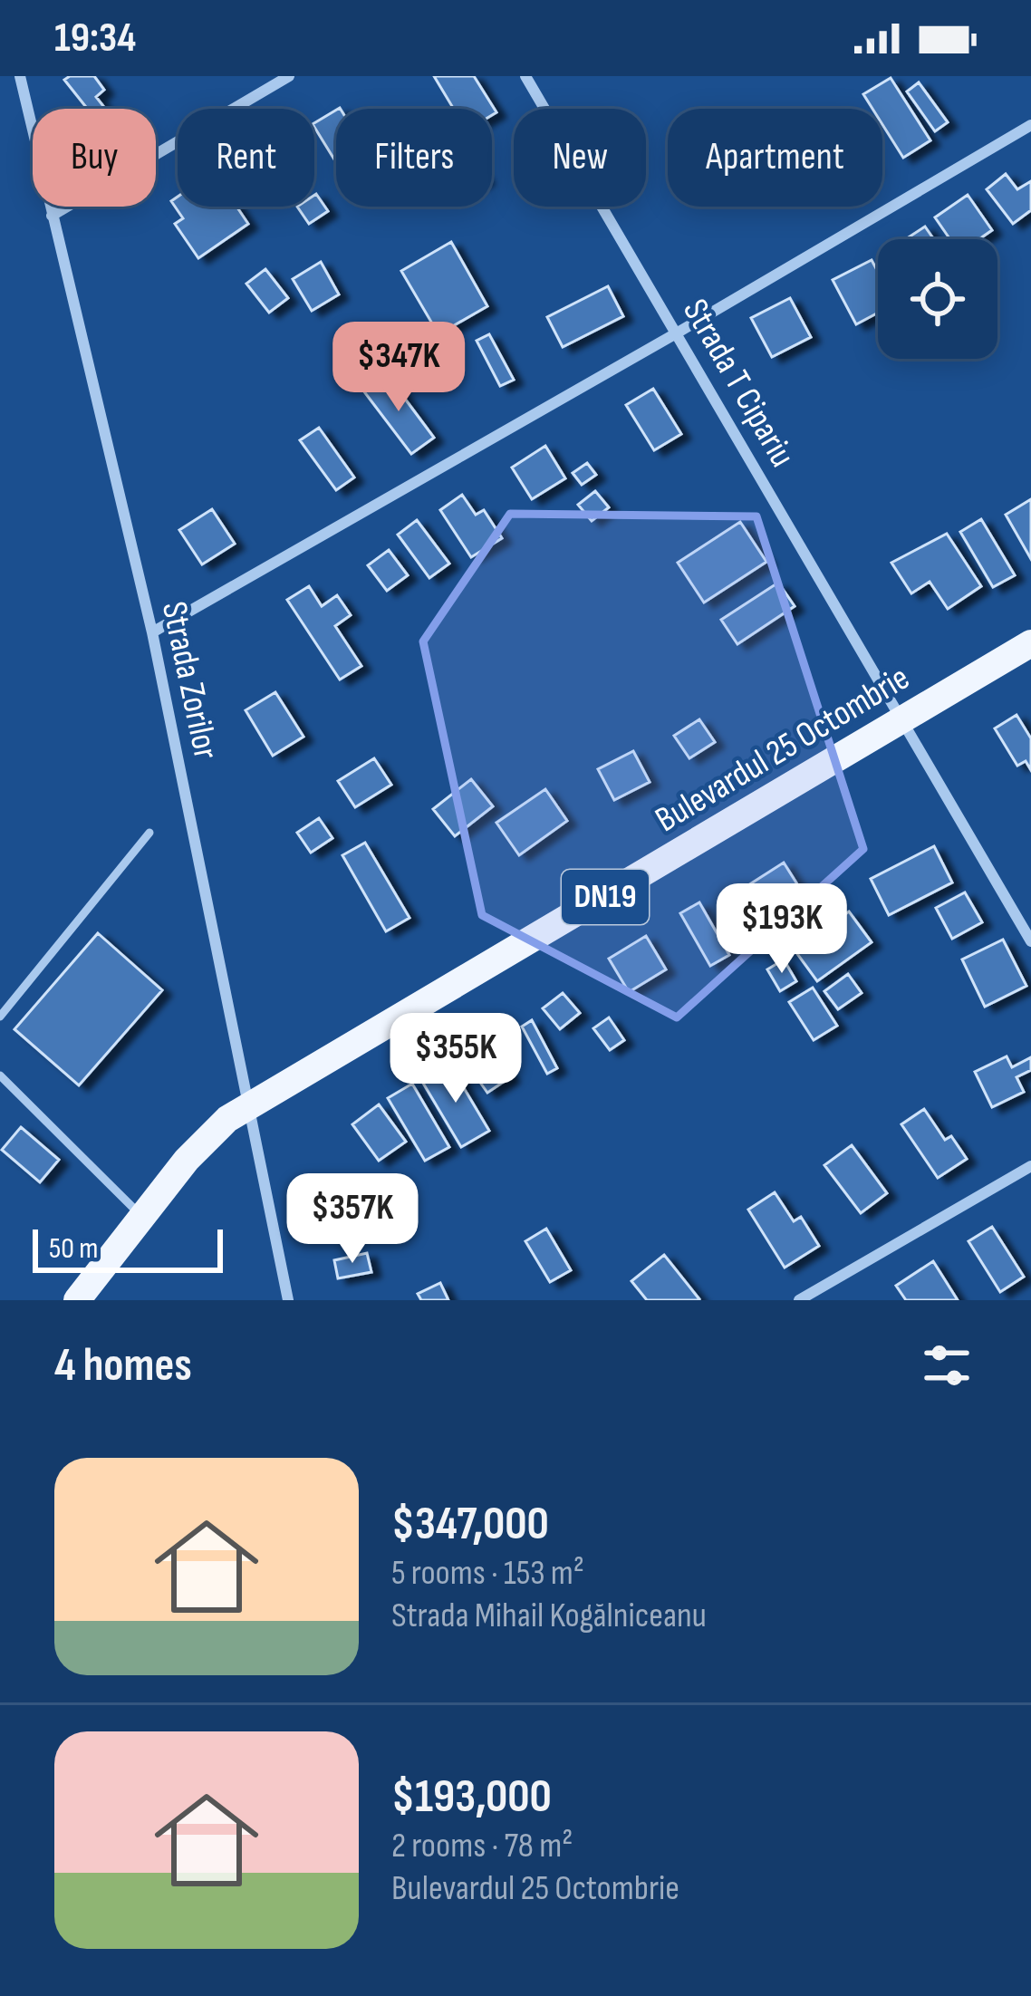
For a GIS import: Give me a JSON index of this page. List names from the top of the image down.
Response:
{
  "streets": {
    "main road": ["Bulevardul 25 Octombrie", "DN19"],
    "street": ["Strada T Cipariu", "Strada Zorilor"]
  },
  "crossings": [
    ["Strada T Cipariu", "Bulevardul 25 Octombrie"],
    ["Strada Zorilor", "Bulevardul 25 Octombrie"],
    ["Bulevardul 25 Octombrie", "DN19"]
  ],
  "scale_bar": "50 m",
  "page": {
    "status": "19:34",
    "chip": [
      "Buy",
      "Rent",
      "Filters",
      "New",
      "Apartment"
    ],
    "price": [
      "$347K",
      "$193K",
      "$355K",
      "$357K"
    ],
    "scale": "50 m",
    "heading": "4 homes",
    "list": [
      {
        "name": "$347,000",
        "note": "5 rooms · 153 m² · Strada Mihail Kogălniceanu"
      },
      {
        "name": "$193,000",
        "note": "2 rooms · 78 m² · Bulevardul 25 Octombrie"
      }
    ]
  }
}
